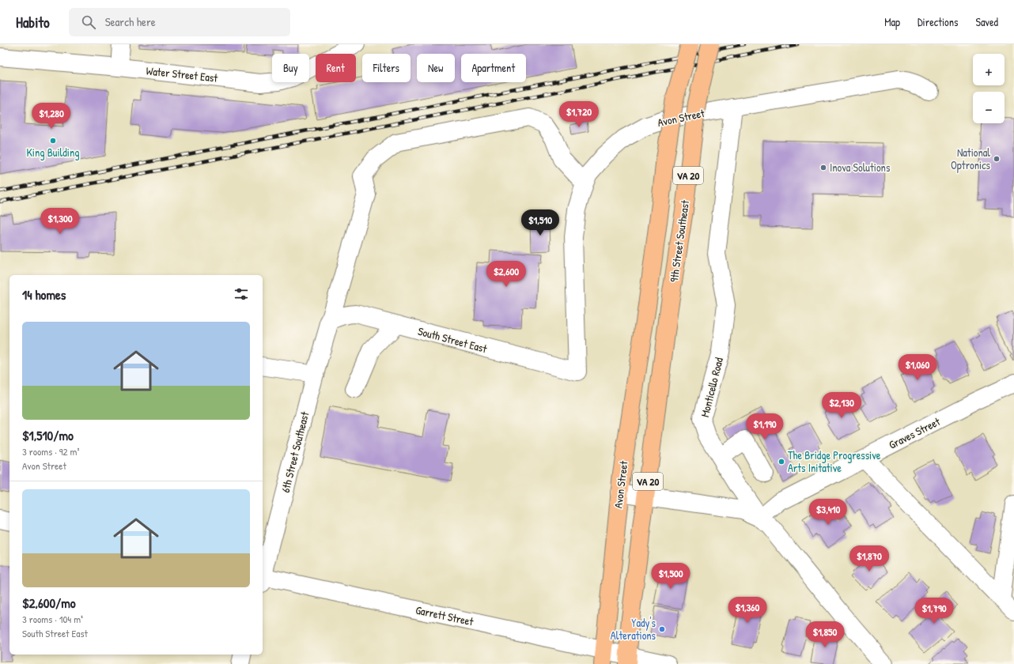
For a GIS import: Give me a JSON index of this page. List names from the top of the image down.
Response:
{
  "streets": {
    "main road": ["Avon Street", "VA 20", "9th Street Southeast"],
    "street": [
      "Water Street East",
      "South Street East",
      "Monticello Road",
      "Graves Street",
      "6th Street Southeast",
      "Garrett Street"
    ]
  },
  "crossings": [
    ["Avon Street", "9th Street Southeast"],
    ["Avon Street", "South Street East"],
    ["Avon Street", "Monticello Road"],
    ["Avon Street", "6th Street Southeast"],
    ["Avon Street", "Garrett Street"],
    ["VA 20", "9th Street Southeast"],
    ["VA 20", "Garrett Street"],
    ["South Street East", "6th Street Southeast"],
    ["Monticello Road", "Graves Street"]
  ],
  "places": [
    "King Building",
    "National Optronics",
    "Inova Solutions",
    "The Bridge Progressive Arts Initative",
    "Yady's Alterations"
  ],
  "page": {
    "header": "Habito",
    "search": "Search here",
    "nav": ["Map", "Directions", "Saved"],
    "map_buttons": ["+", "−"],
    "chip": [
      "Buy",
      "Rent",
      "Filters",
      "New",
      "Apartment"
    ],
    "price": [
      "$1,720",
      "$1,280",
      "$1,300",
      "$1,510",
      "$2,600",
      "$1,060",
      "$2,130",
      "$1,190",
      "$3,410",
      "$1,870",
      "$1,500",
      "$1,360",
      "$1,790",
      "$1,850"
    ],
    "heading": "14 homes",
    "list": [
      {
        "name": "$1,510/mo",
        "note": "3 rooms · 92 m² · Avon Street"
      },
      {
        "name": "$2,600/mo",
        "note": "3 rooms · 104 m² · South Street East"
      }
    ]
  }
}
